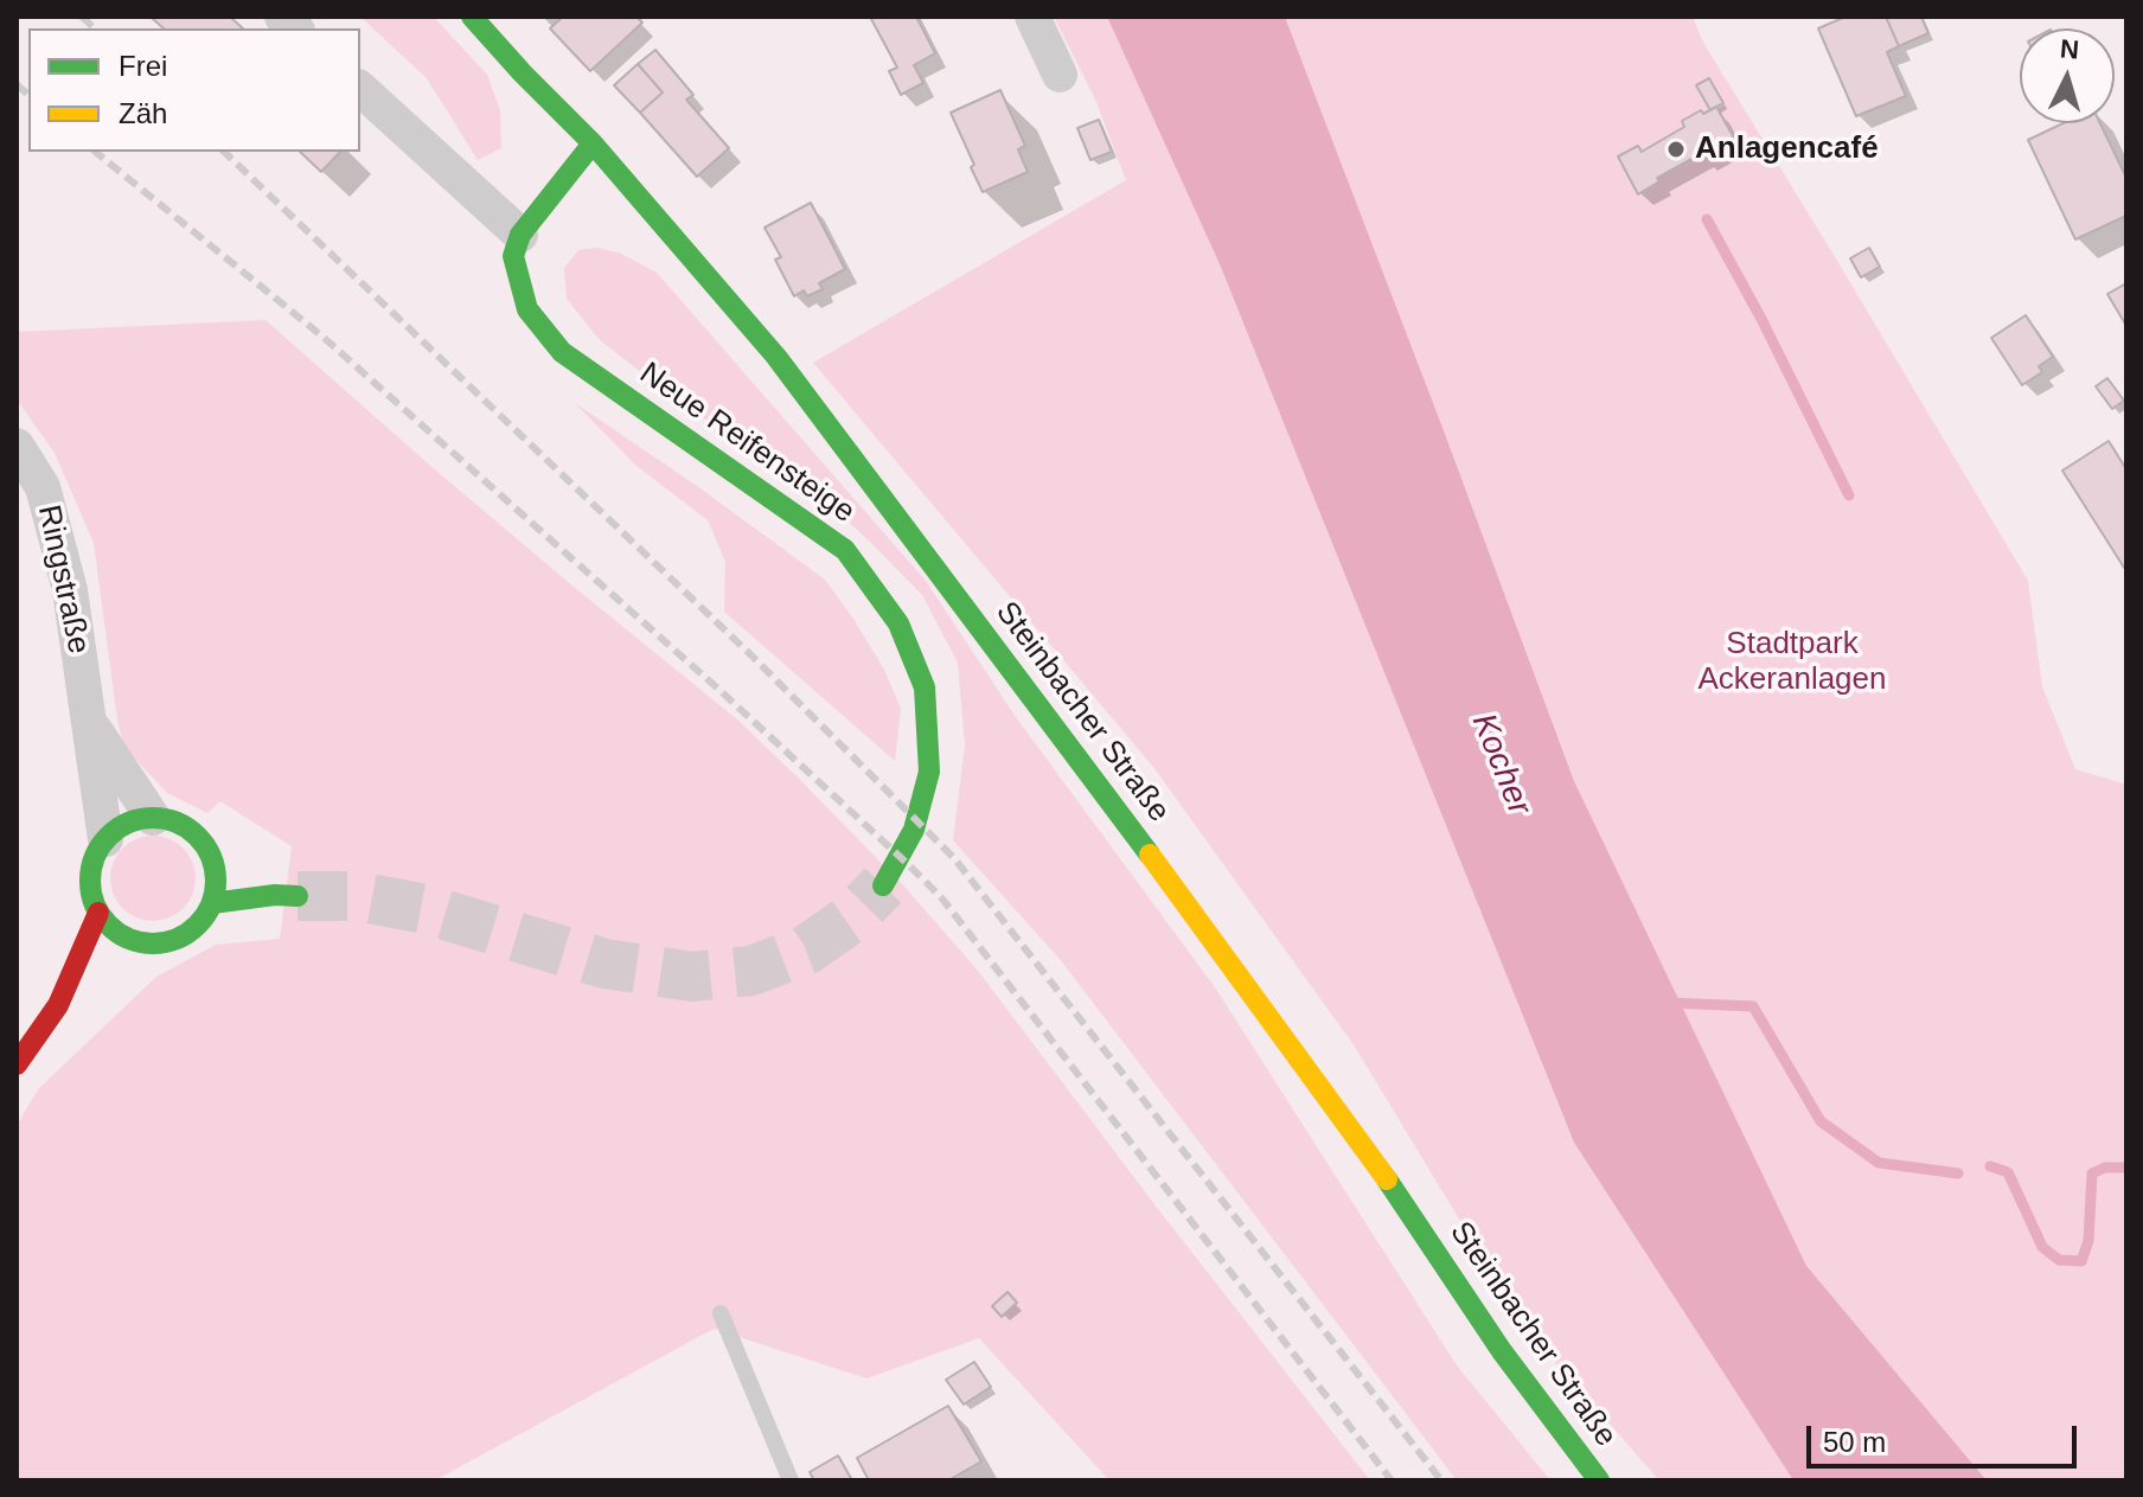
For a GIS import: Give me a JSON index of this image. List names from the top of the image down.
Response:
{
  "streets": {
    "main road": ["Neue Reifensteige", "Steinbacher Straße"],
    "street": ["Ringstraße"]
  },
  "water": ["Kocher"],
  "parks": ["Stadtpark Ackeranlagen"],
  "places": ["Anlagencafé"],
  "legend": ["Frei", "Zäh"],
  "scale_bar": "50 m",
  "north": "top"
}
